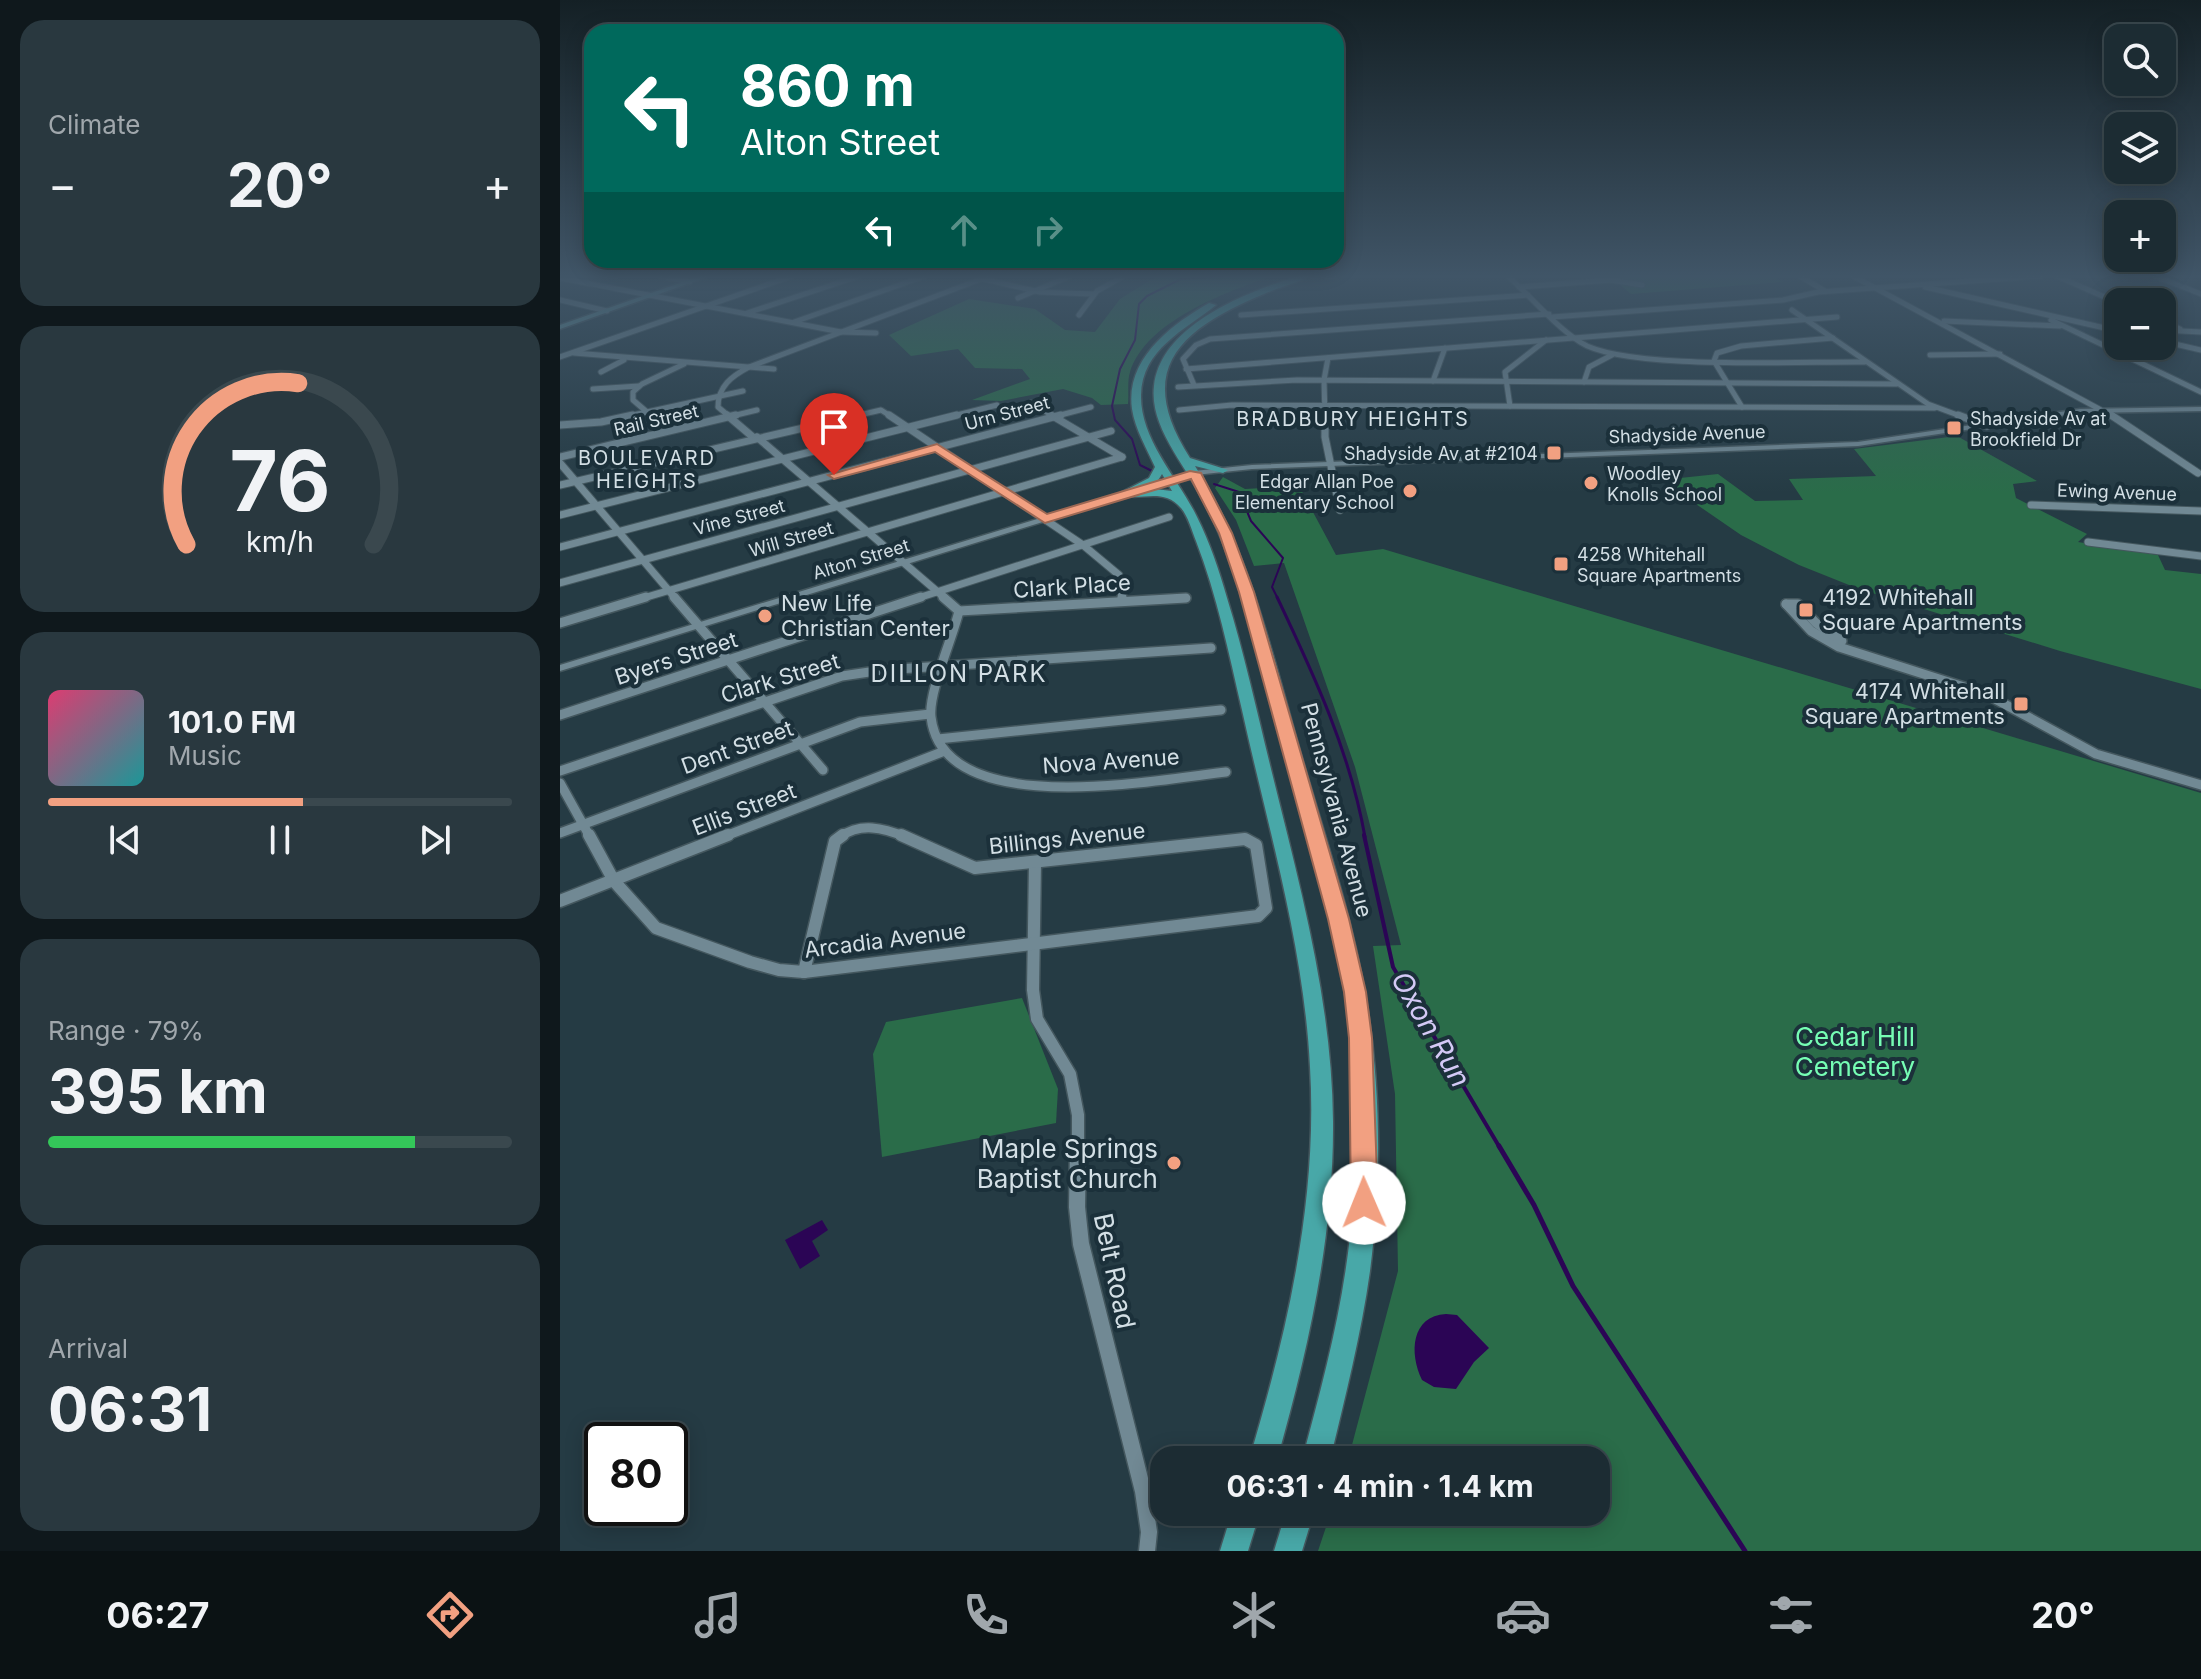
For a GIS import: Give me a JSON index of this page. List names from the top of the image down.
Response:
{
  "streets": {
    "highway": ["Pennsylvania Avenue"],
    "street": [
      "Urn Street",
      "Rail Street",
      "Shadyside Avenue",
      "Ewing Avenue",
      "Vine Street",
      "Will Street",
      "Alton Street",
      "Clark Place",
      "Byers Street",
      "Clark Street",
      "Dent Street",
      "Nova Avenue",
      "Ellis Street",
      "Billings Avenue",
      "Arcadia Avenue",
      "Belt Road"
    ]
  },
  "crossings": [
    ["Vine Street", "Will Street"],
    ["Dent Street", "Arcadia Avenue"],
    ["Nova Avenue", "Ellis Street"],
    ["Ellis Street", "Arcadia Avenue"],
    ["Billings Avenue", "Arcadia Avenue"],
    ["Billings Avenue", "Belt Road"],
    ["Arcadia Avenue", "Belt Road"]
  ],
  "districts": ["BRADBURY HEIGHTS", "BOULEVARD HEIGHTS", "DILLON PARK"],
  "water": ["Oxon Run"],
  "parks": ["Cedar Hill Cemetery"],
  "places": {
    "transit": [
      "Shadyside Av at Brookfield Dr",
      "Shadyside Av at #2104",
      "4258 Whitehall Square Apartments",
      "4192 Whitehall Square Apartments",
      "4174 Whitehall Square Apartments"
    ],
    "other": [
      "Woodley Knolls School",
      "Edgar Allan Poe Elementary School",
      "New Life Christian Center",
      "Maple Springs Baptist Church"
    ]
  },
  "page": {
    "tile": [
      "Climate",
      ["Range · 79%", "395 km"],
      ["Arrival", "06:31"]
    ],
    "map_buttons": ["+", "−"],
    "turn": ["860 m", "Alton Street"],
    "heat": ["−", "20°", "+"],
    "song": ["101.0 FM", "Music"],
    "limit": "80",
    "trip": "06:31 · 4 min · 1.4 km",
    "tabs": ["06:27", "20°"],
    "gauge": ["76", "km/h"]
  }
}
